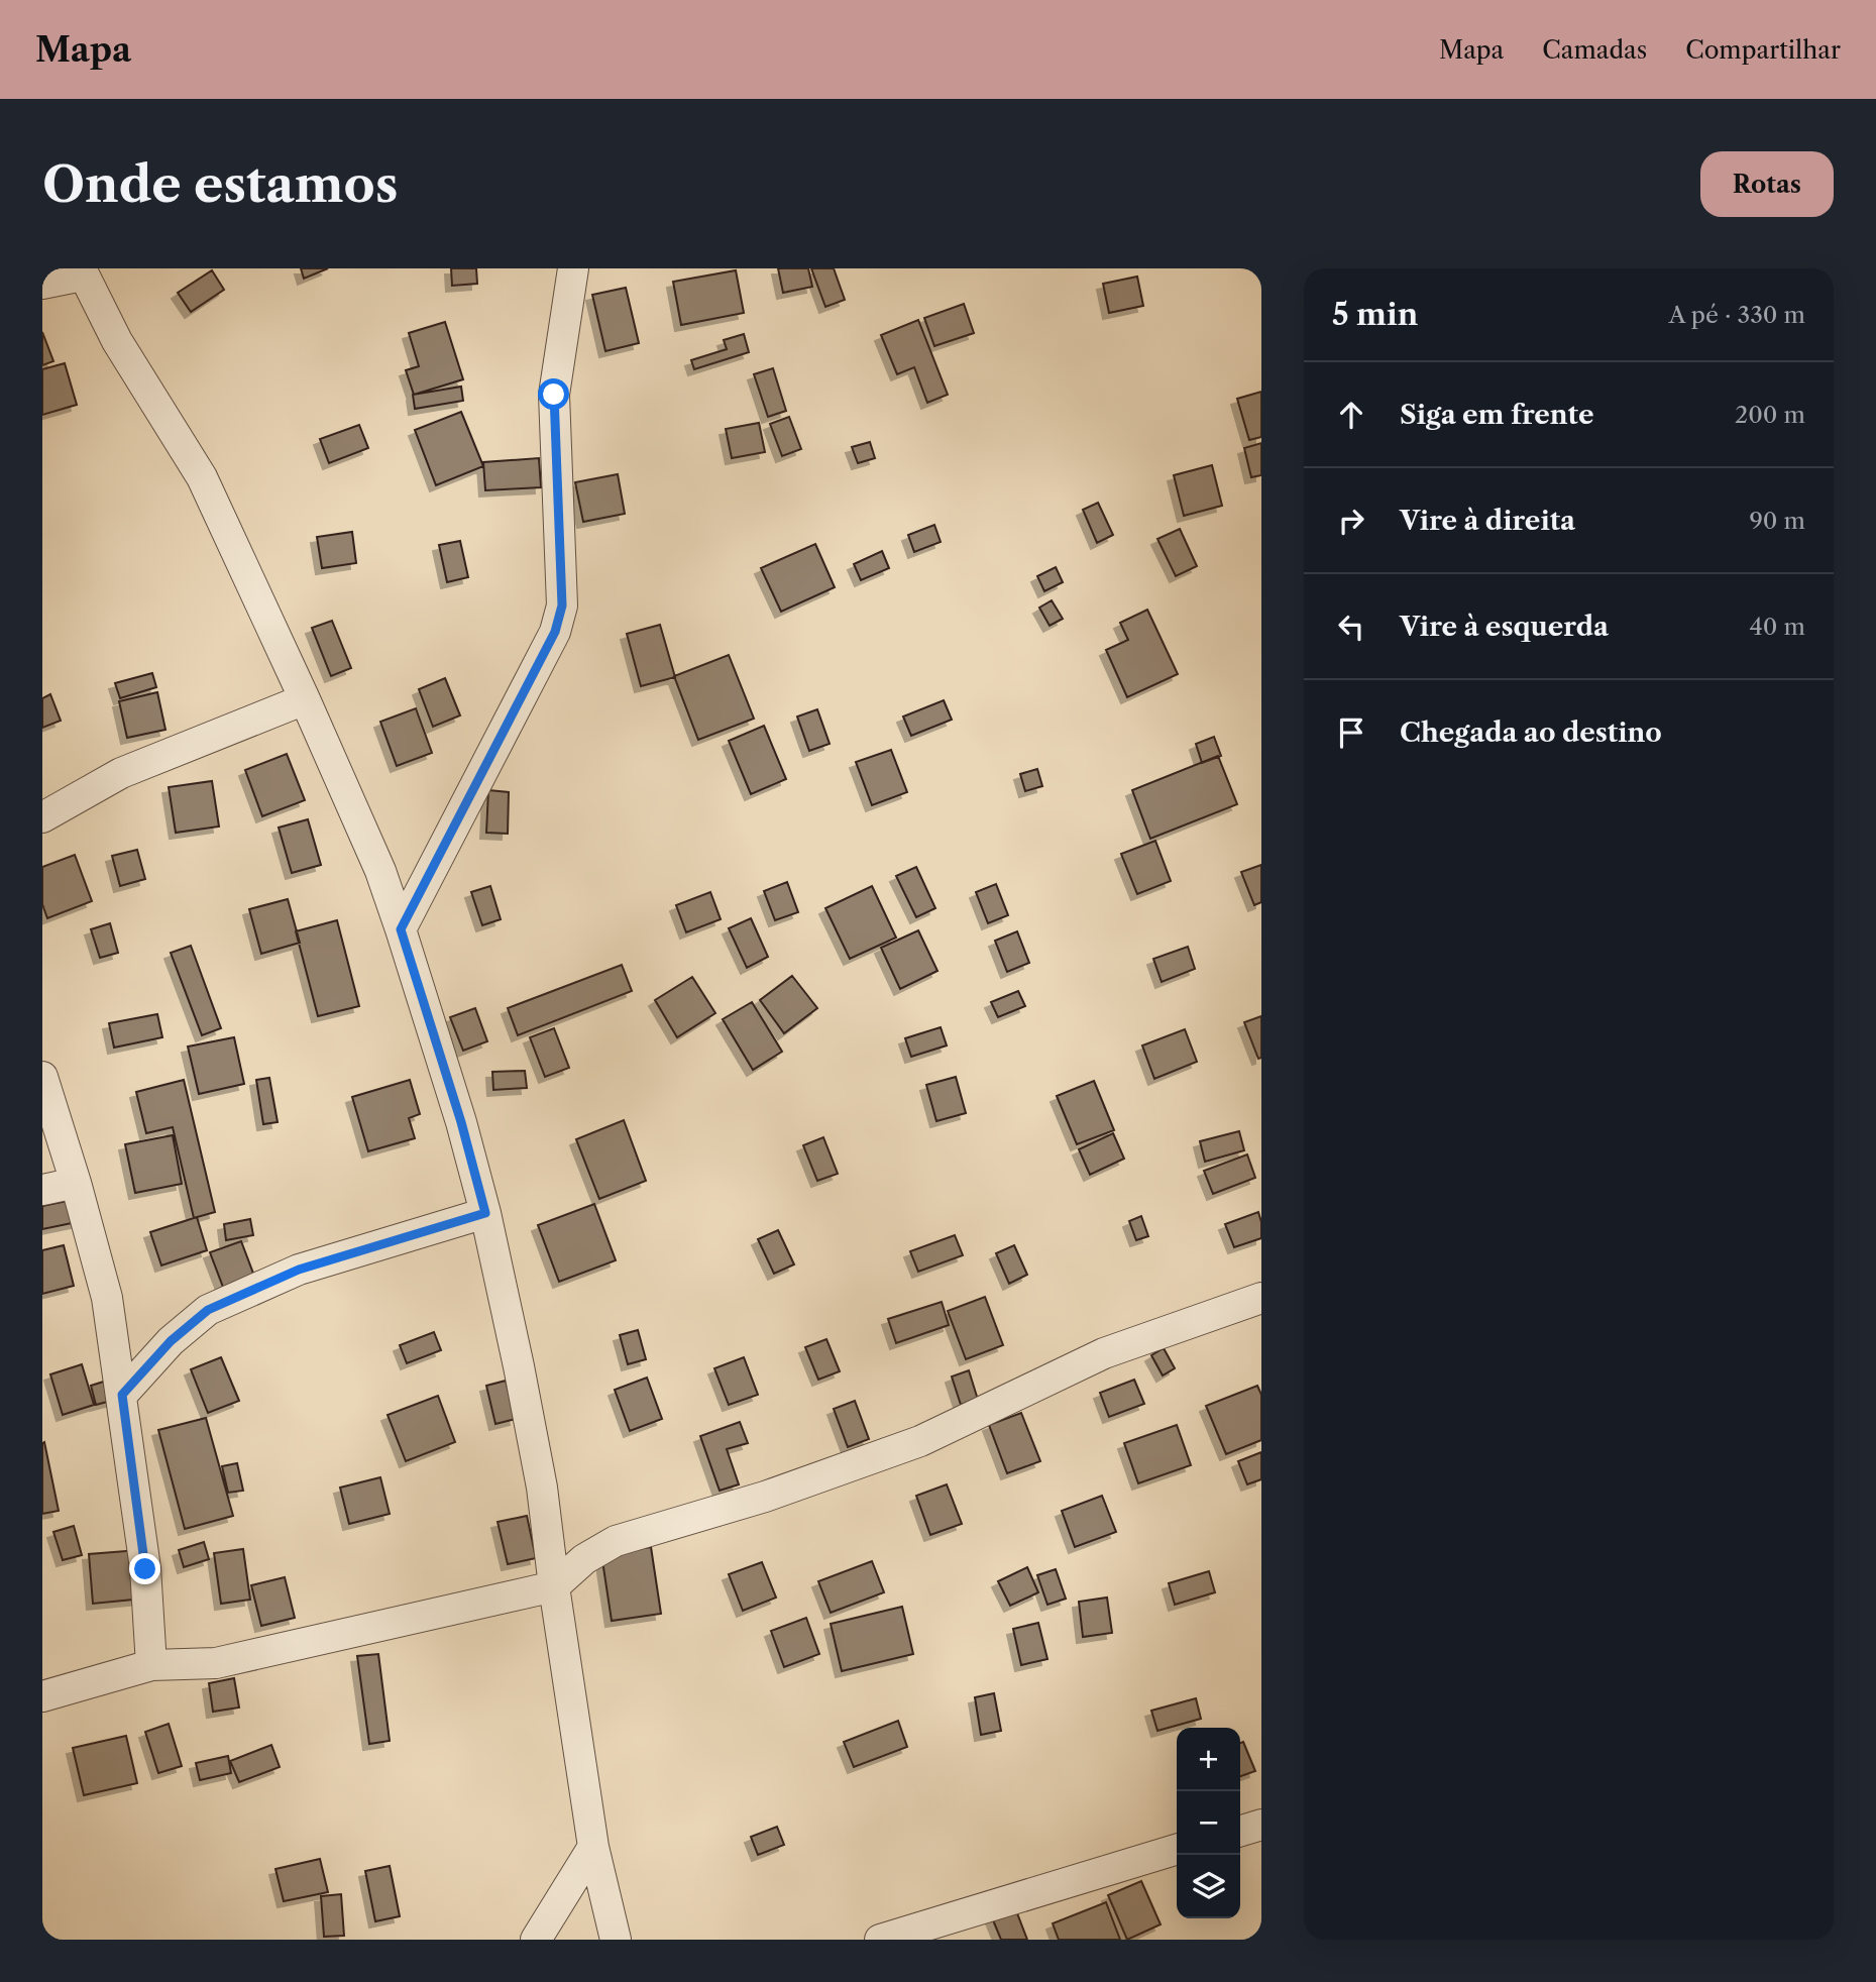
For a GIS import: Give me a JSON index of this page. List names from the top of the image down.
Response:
{
  "page": {
    "header": "Mapa",
    "nav": ["Mapa", "Camadas", "Compartilhar"],
    "buttons": "Rotas",
    "title": "Onde estamos",
    "heading": ["5 min", "A pé · 330 m"],
    "list": [
      ["Siga em frente", "200 m"],
      ["Vire à direita", "90 m"],
      ["Vire à esquerda", "40 m"],
      "Chegada ao destino"
    ],
    "map_buttons": ["+", "−"]
  }
}
